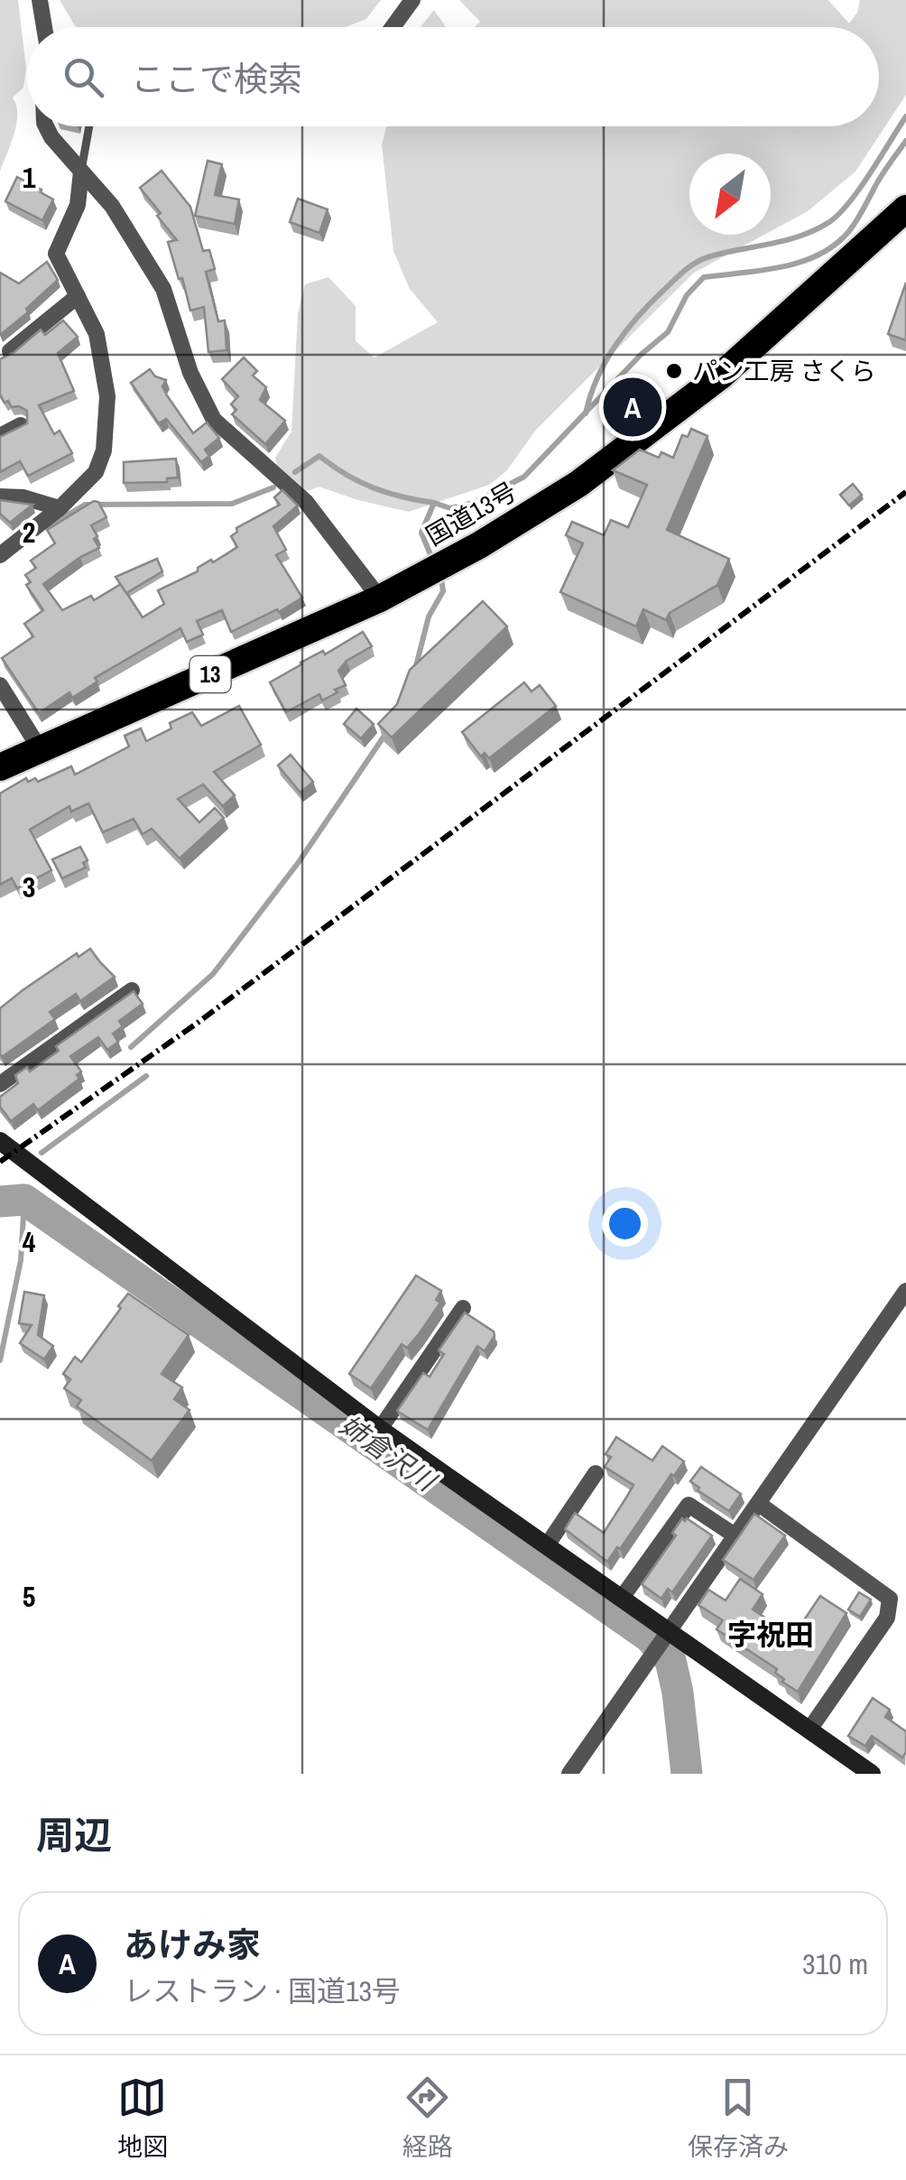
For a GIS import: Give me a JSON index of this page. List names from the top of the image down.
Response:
{
  "streets": {
    "highway": ["国道13号", "13"]
  },
  "districts": ["字祝田"],
  "water": ["姉倉沢川"],
  "places": ["パン工房 さくら"],
  "north": "bottom left",
  "page": {
    "search": "ここで検索",
    "pins": "A",
    "heading": "周辺",
    "list": [
      {
        "mark": "A",
        "name": "あけみ家",
        "note": "レストラン · 国道13号",
        "value": "310 m"
      }
    ],
    "nav": ["地図", "経路", "保存済み"]
  },
  "grid": {
    "rows": [
      "1",
      "2",
      "3",
      "4",
      "5"
    ]
  }
}
